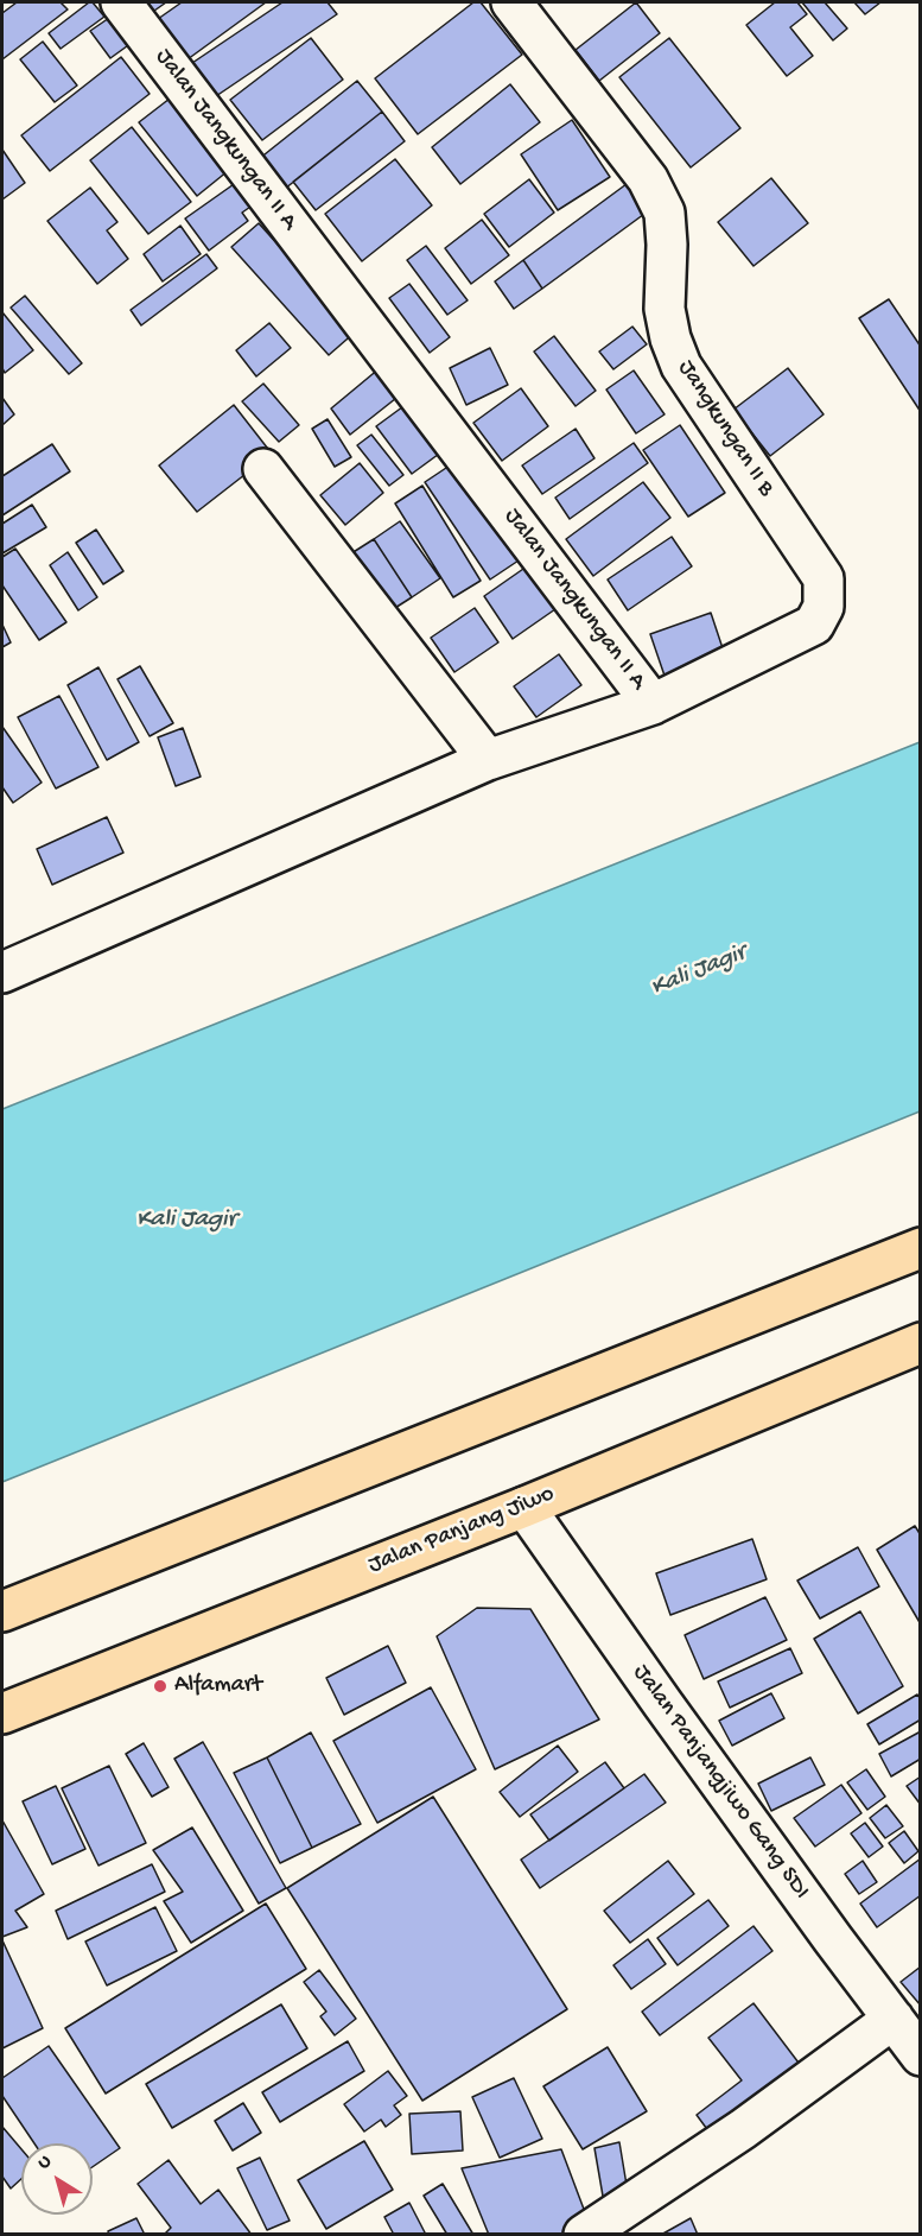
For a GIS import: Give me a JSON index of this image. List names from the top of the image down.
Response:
{
  "streets": {
    "main road": ["Jalan Panjang Jiwo"],
    "street": ["Jalan Jangkungan II A", "Jangkungan II B", "Jalan Panjangjiwo Gang SDI"]
  },
  "crossings": [
    ["Jalan Jangkungan II A", "Jangkungan II B"],
    ["Jalan Panjang Jiwo", "Jalan Panjangjiwo Gang SDI"]
  ],
  "water": ["Kali Jagir"],
  "places": ["Alfamart"],
  "north": "top left"
}
